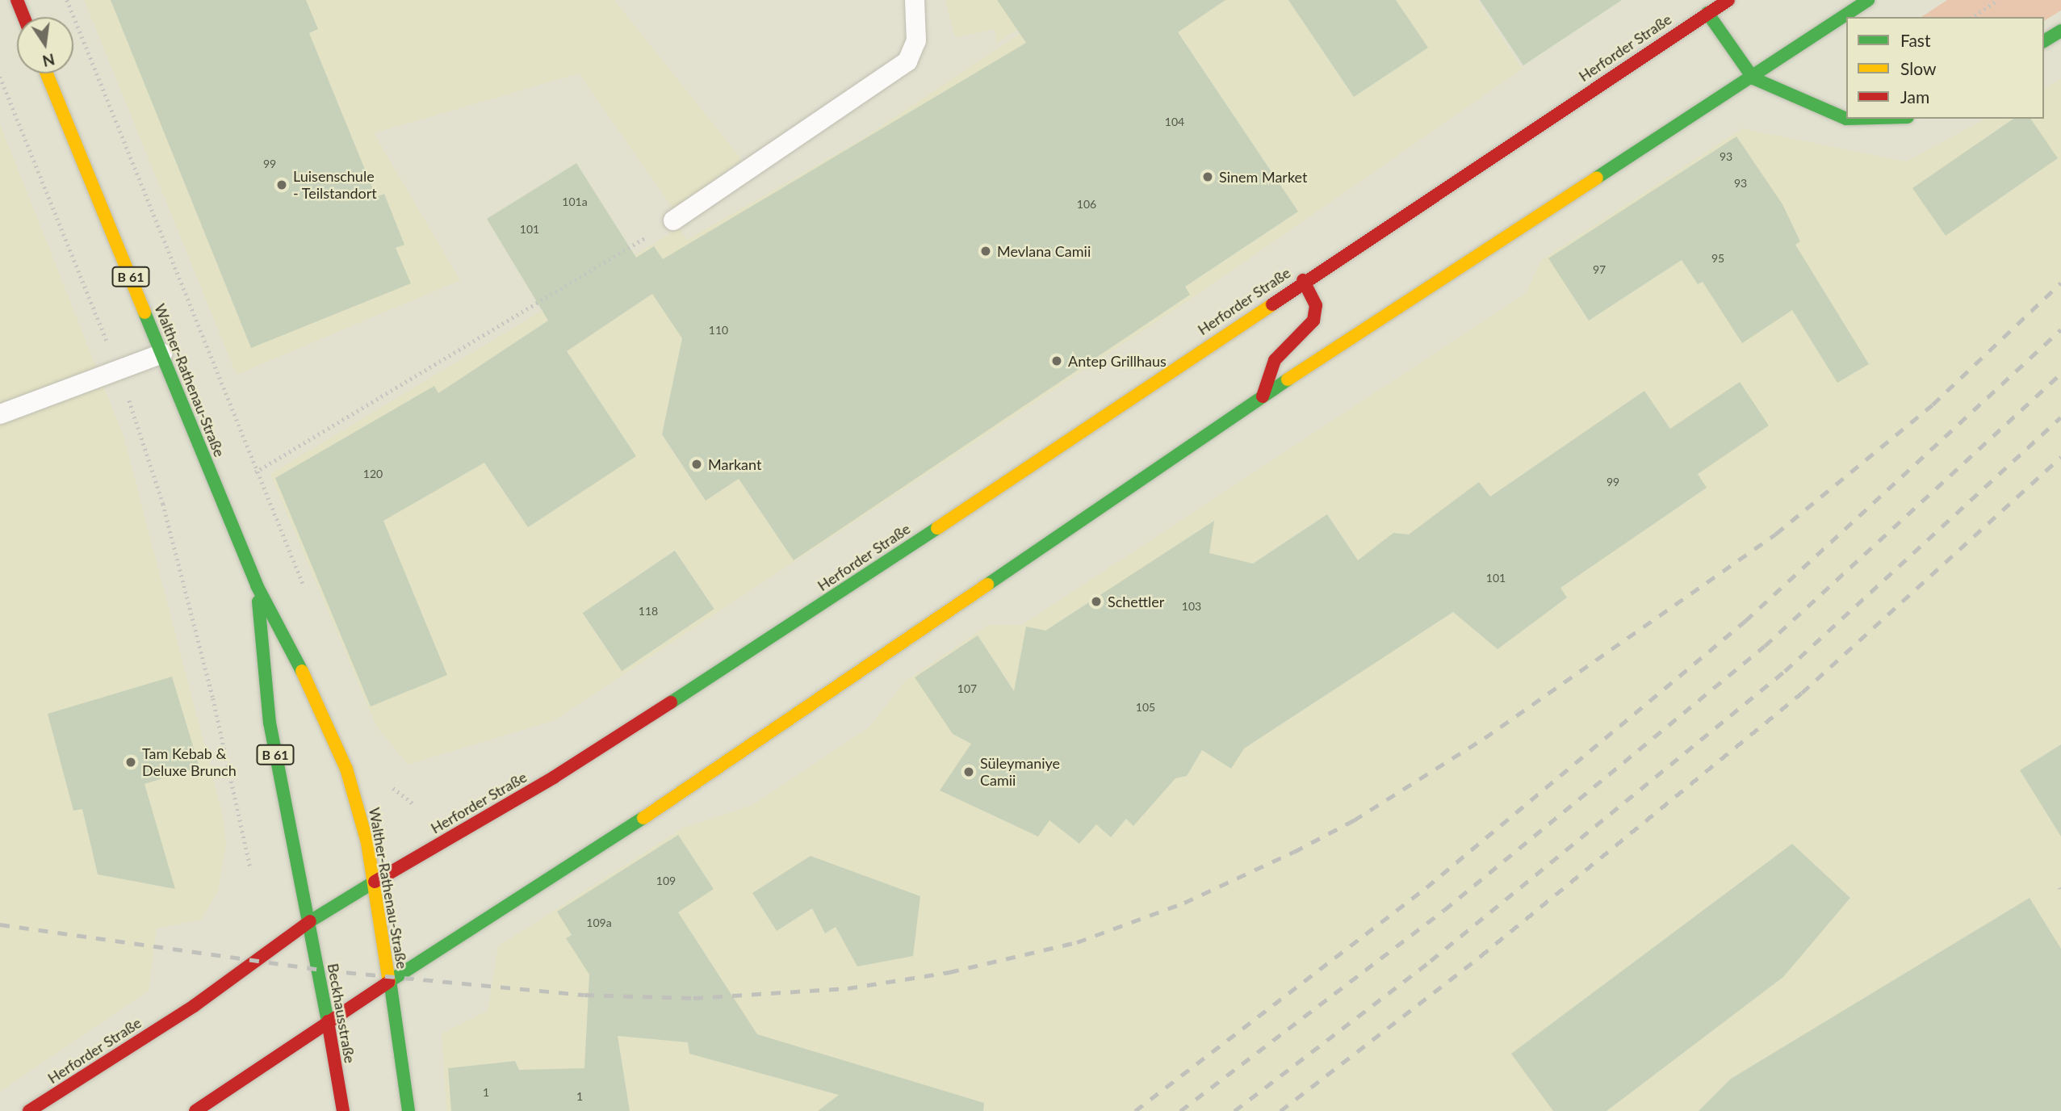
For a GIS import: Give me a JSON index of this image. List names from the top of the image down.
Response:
{
  "streets": {
    "street": [
      "Herforder Straße",
      "B 61",
      "Walther-Rathenau-Straße",
      "Beckhausstraße"
    ]
  },
  "crossings": [
    ["Herforder Straße", "Walther-Rathenau-Straße"],
    ["Herforder Straße", "Beckhausstraße"],
    ["Walther-Rathenau-Straße", "Beckhausstraße"]
  ],
  "places": [
    "Sinem Market",
    "Luisenschule - Teilstandort",
    "Mevlana Camii",
    "Antep Grillhaus",
    "Markant",
    "Schettler",
    "Tam Kebab & Deluxe Brunch",
    "Süleymaniye Camii"
  ],
  "house_numbers": [
    "104",
    "93",
    "99",
    "93",
    "101a",
    "106",
    "101",
    "95",
    "97",
    "110",
    "120",
    "99",
    "101",
    "103",
    "118",
    "107",
    "105",
    "109",
    "109a",
    "1",
    "1"
  ],
  "legend": ["Fast", "Slow", "Jam"],
  "north": "bottom"
}
